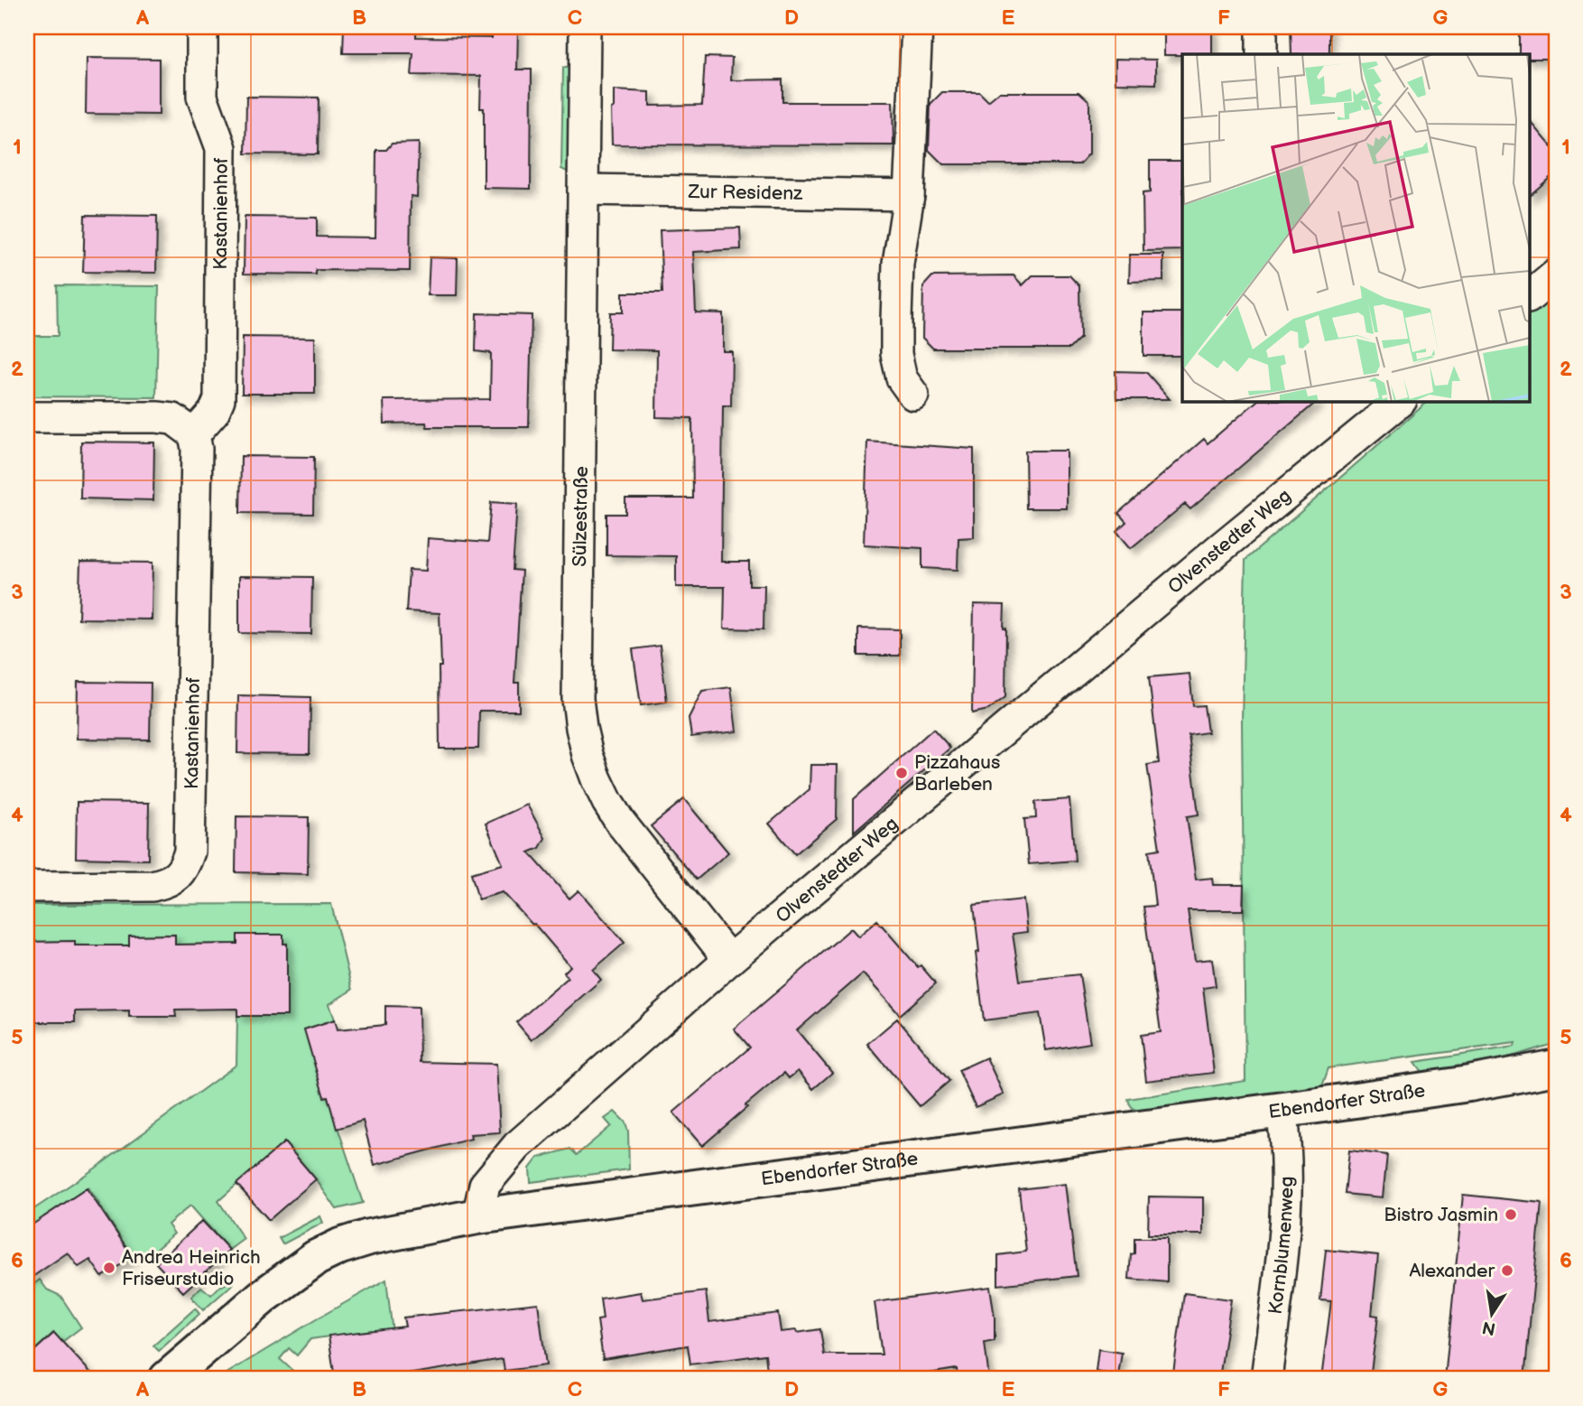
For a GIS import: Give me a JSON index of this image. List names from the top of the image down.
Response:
{
  "streets": {
    "street": [
      "Zur Residenz",
      "Kastanienhof",
      "Sülzestraße",
      "Olvenstedter Weg",
      "Ebendorfer Straße",
      "Kornblumenweg"
    ]
  },
  "crossings": [
    ["Zur Residenz", "Sülzestraße"],
    ["Sülzestraße", "Olvenstedter Weg"],
    ["Olvenstedter Weg", "Ebendorfer Straße"],
    ["Ebendorfer Straße", "Kornblumenweg"]
  ],
  "places": [
    "Pizzahaus Barleben",
    "Bistro Jasmin",
    "Andrea Heinrich Friseurstudio",
    "Alexander"
  ],
  "north": "bottom",
  "grid": {
    "columns": [
      "A",
      "B",
      "C",
      "D",
      "E",
      "F",
      "G"
    ],
    "rows": [
      "1",
      "2",
      "3",
      "4",
      "5",
      "6"
    ]
  }
}
